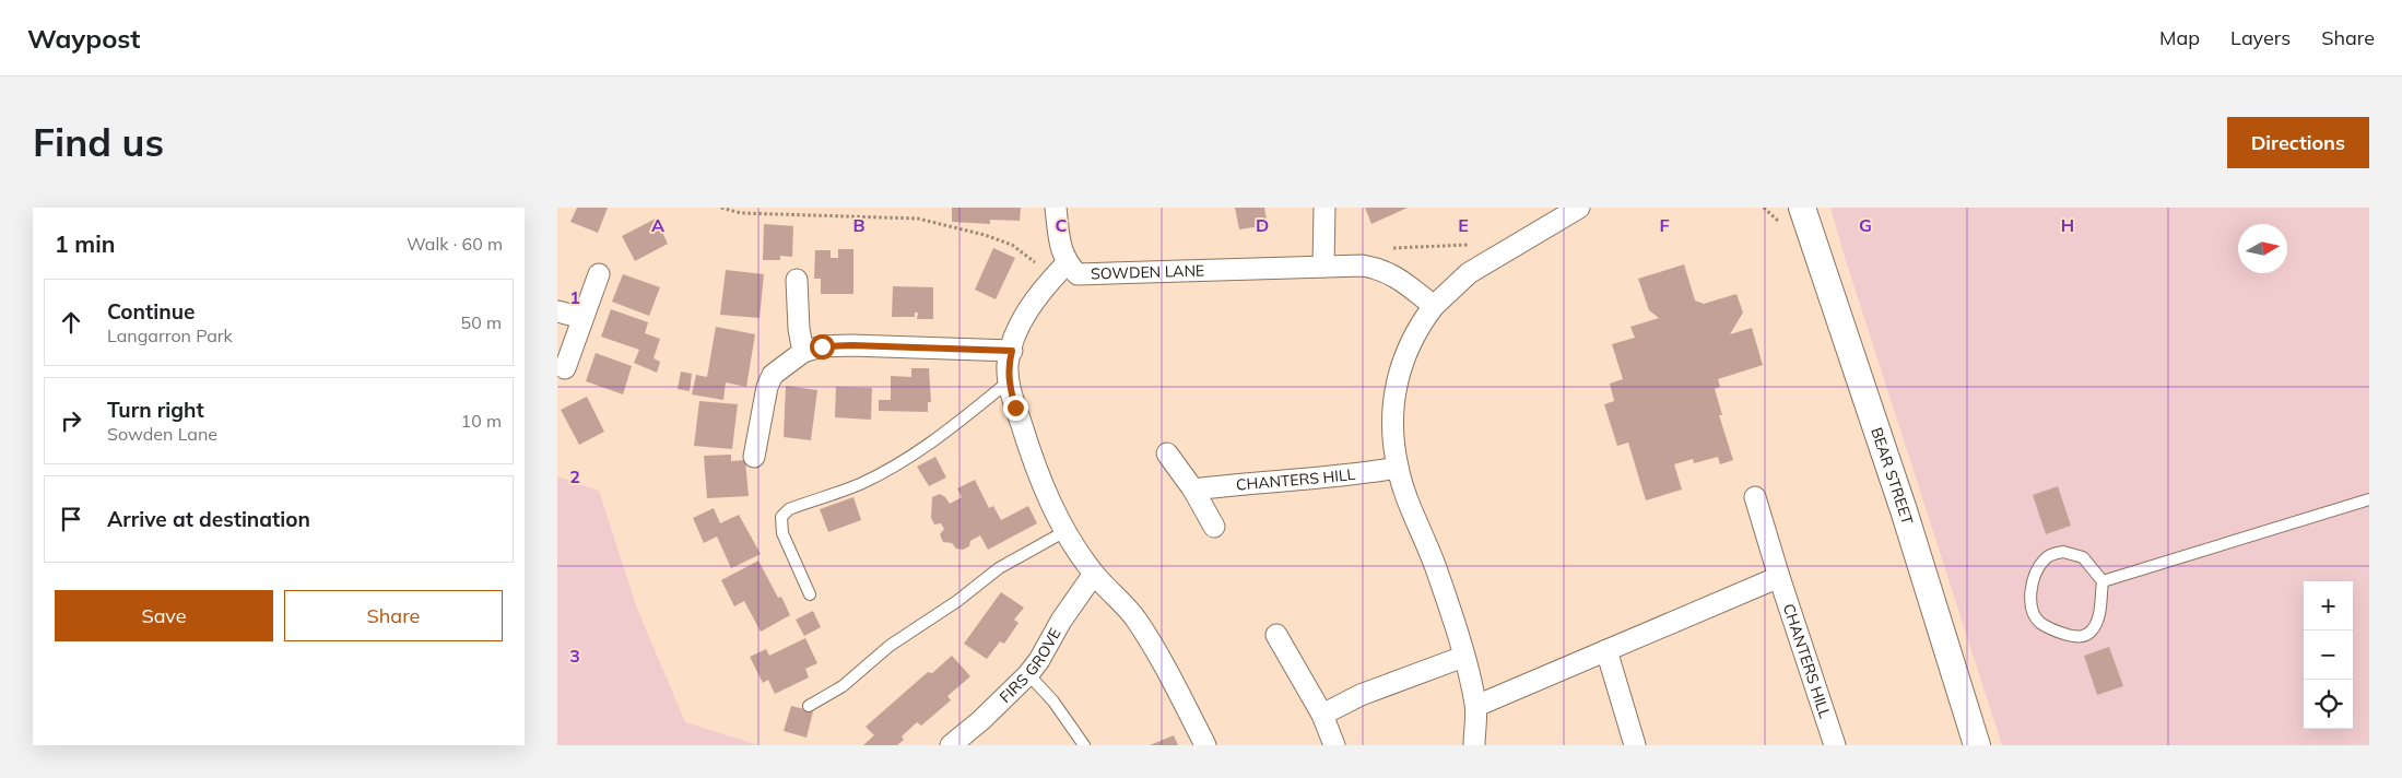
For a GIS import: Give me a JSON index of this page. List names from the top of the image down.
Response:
{
  "streets": {
    "street": [
      "SOWDEN LANE",
      "BEAR STREET",
      "CHANTERS HILL",
      "FIRS GROVE"
    ]
  },
  "north": "right",
  "page": {
    "header": "Waypost",
    "nav": ["Map", "Layers", "Share"],
    "buttons": [
      "Directions",
      ["Save", "Share"]
    ],
    "title": "Find us",
    "heading": ["1 min", "Walk · 60 m"],
    "list": [
      ["Continue", "Langarron Park", "50 m"],
      ["Turn right", "Sowden Lane", "10 m"],
      "Arrive at destination"
    ],
    "map_buttons": ["+", "−"]
  },
  "grid": {
    "columns": [
      "A",
      "B",
      "C",
      "D",
      "E",
      "F",
      "G",
      "H"
    ],
    "rows": ["1", "2", "3"]
  }
}
